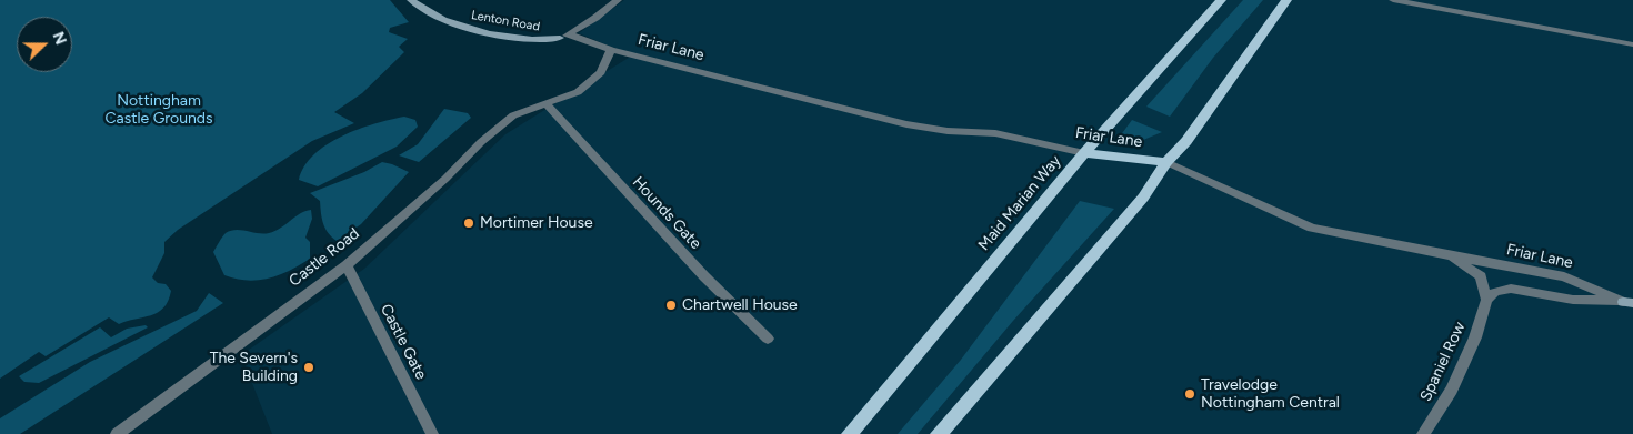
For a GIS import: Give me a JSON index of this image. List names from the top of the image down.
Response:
{
  "streets": {
    "main road": ["Friar Lane", "Maid Marian Way"],
    "street": [
      "Lenton Road",
      "Hounds Gate",
      "Castle Road",
      "Castle Gate",
      "Spaniel Row"
    ]
  },
  "crossings": [
    ["Lenton Road", "Friar Lane"],
    ["Friar Lane", "Maid Marian Way"],
    ["Friar Lane", "Castle Road"],
    ["Hounds Gate", "Castle Road"],
    ["Castle Road", "Castle Gate"]
  ],
  "parks": ["Nottingham Castle Grounds"],
  "places": [
    "Mortimer House",
    "Chartwell House",
    "The Severn's Building",
    "Travelodge Nottingham Central"
  ],
  "north": "right"
}
